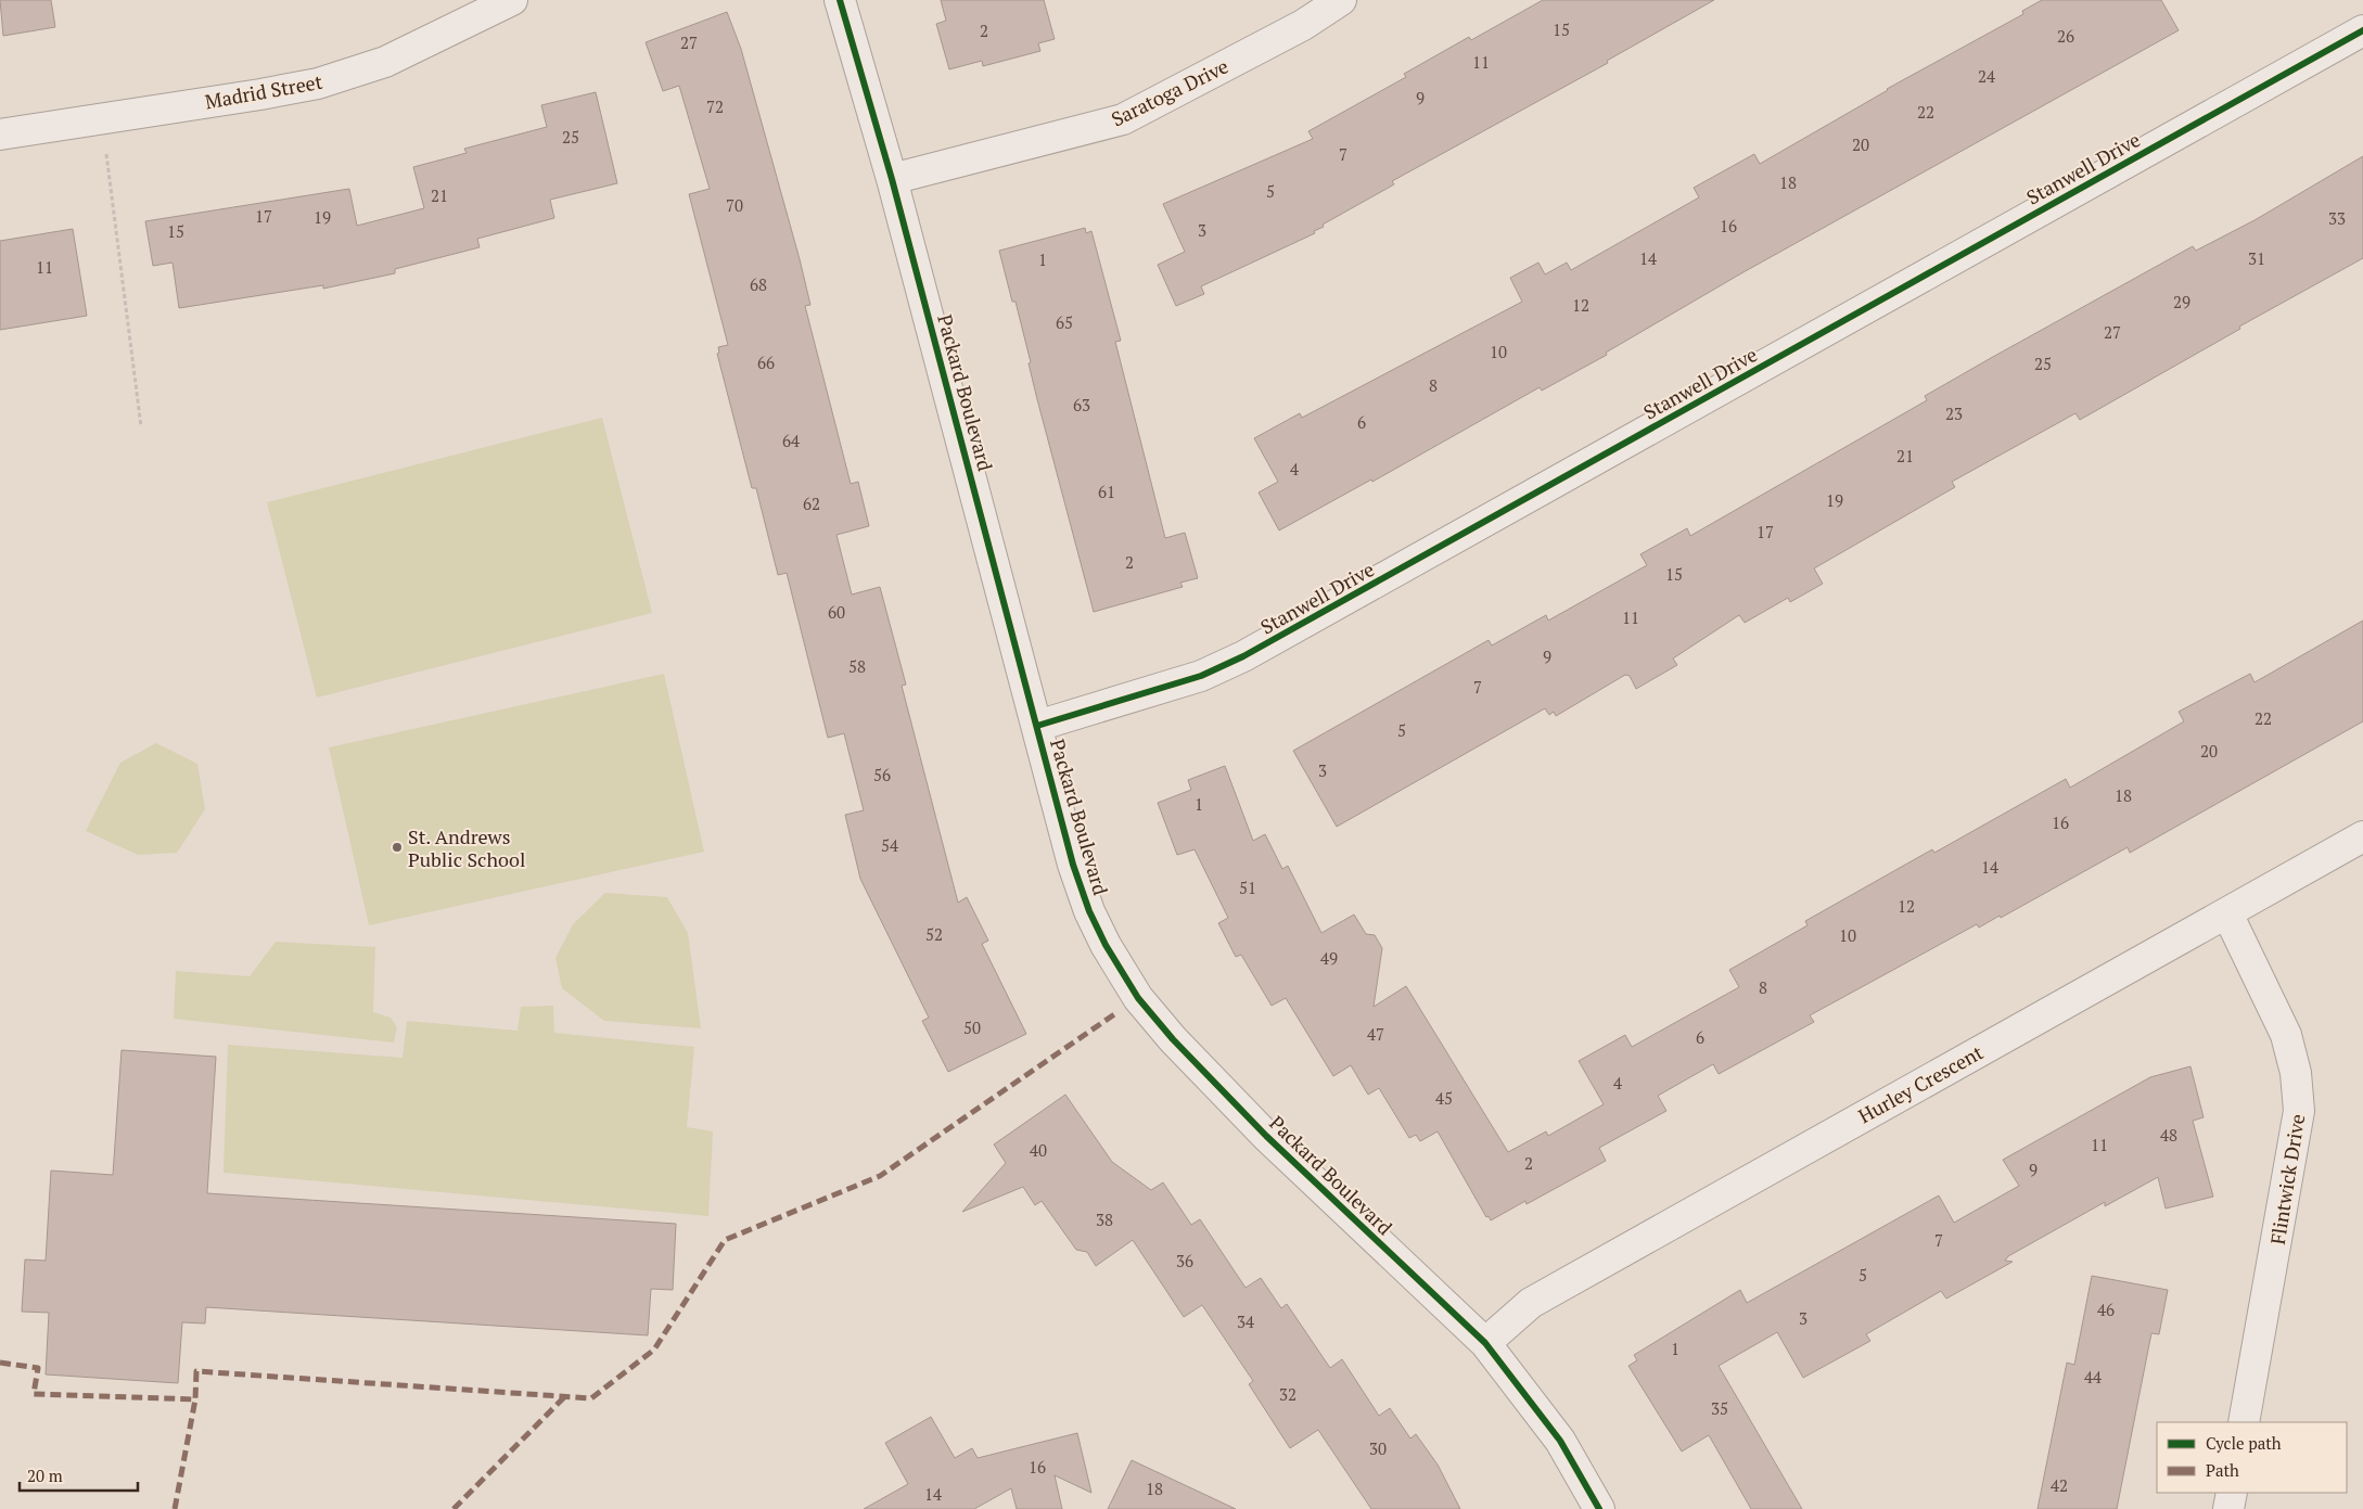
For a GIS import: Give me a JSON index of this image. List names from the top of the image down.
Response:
{
  "streets": {
    "street": [
      "Madrid Street",
      "Saratoga Drive",
      "Stanwell Drive",
      "Packard Boulevard",
      "Hurley Crescent",
      "Flintwick Drive"
    ]
  },
  "crossings": [
    ["Saratoga Drive", "Packard Boulevard"],
    ["Stanwell Drive", "Packard Boulevard"],
    ["Packard Boulevard", "Hurley Crescent"],
    ["Hurley Crescent", "Flintwick Drive"]
  ],
  "places": ["St. Andrews Public School"],
  "house_numbers": [
    "15",
    "2",
    "26",
    "27",
    "11",
    "24",
    "9",
    "72",
    "22",
    "25",
    "20",
    "7",
    "18",
    "5",
    "21",
    "70",
    "17",
    "19",
    "33",
    "16",
    "3",
    "15",
    "14",
    "31",
    "1",
    "11",
    "68",
    "29",
    "12",
    "65",
    "27",
    "10",
    "66",
    "25",
    "8",
    "63",
    "23",
    "6",
    "64",
    "21",
    "4",
    "61",
    "19",
    "62",
    "17",
    "2",
    "15",
    "60",
    "11",
    "9",
    "58",
    "7",
    "22",
    "5",
    "20",
    "3",
    "56",
    "18",
    "1",
    "16",
    "54",
    "14",
    "51",
    "12",
    "52",
    "10",
    "49",
    "8",
    "50",
    "47",
    "6",
    "4",
    "45",
    "48",
    "11",
    "40",
    "2",
    "9",
    "38",
    "7",
    "36",
    "5",
    "46",
    "3",
    "34",
    "1",
    "44",
    "32",
    "35",
    "30",
    "16",
    "42",
    "18",
    "14"
  ],
  "legend": ["Cycle path", "Path"],
  "scale_bar": "20 m"
}
